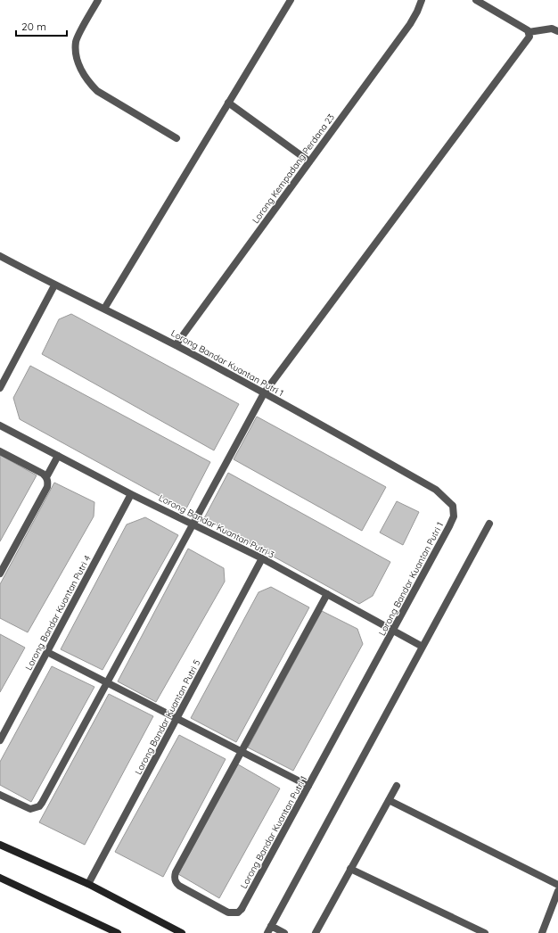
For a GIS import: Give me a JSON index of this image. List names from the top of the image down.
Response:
{
  "streets": {
    "street": [
      "Lorong Kempadang Perdana 23",
      "Lorong Bandar Kuantan Putri 1",
      "Lorong Bandar Kuantan Putri 3",
      "Lorong Bandar Kuantan Putri 4",
      "Lorong Bandar Kuantan Putri 5"
    ]
  },
  "crossings": [
    ["Lorong Kempadang Perdana 23", "Lorong Bandar Kuantan Putri 1"],
    ["Lorong Bandar Kuantan Putri 1", "Lorong Bandar Kuantan Putri 3"],
    ["Lorong Bandar Kuantan Putri 3", "Lorong Bandar Kuantan Putri 4"],
    ["Lorong Bandar Kuantan Putri 3", "Lorong Bandar Kuantan Putri 5"]
  ],
  "scale_bar": "20 m"
}
